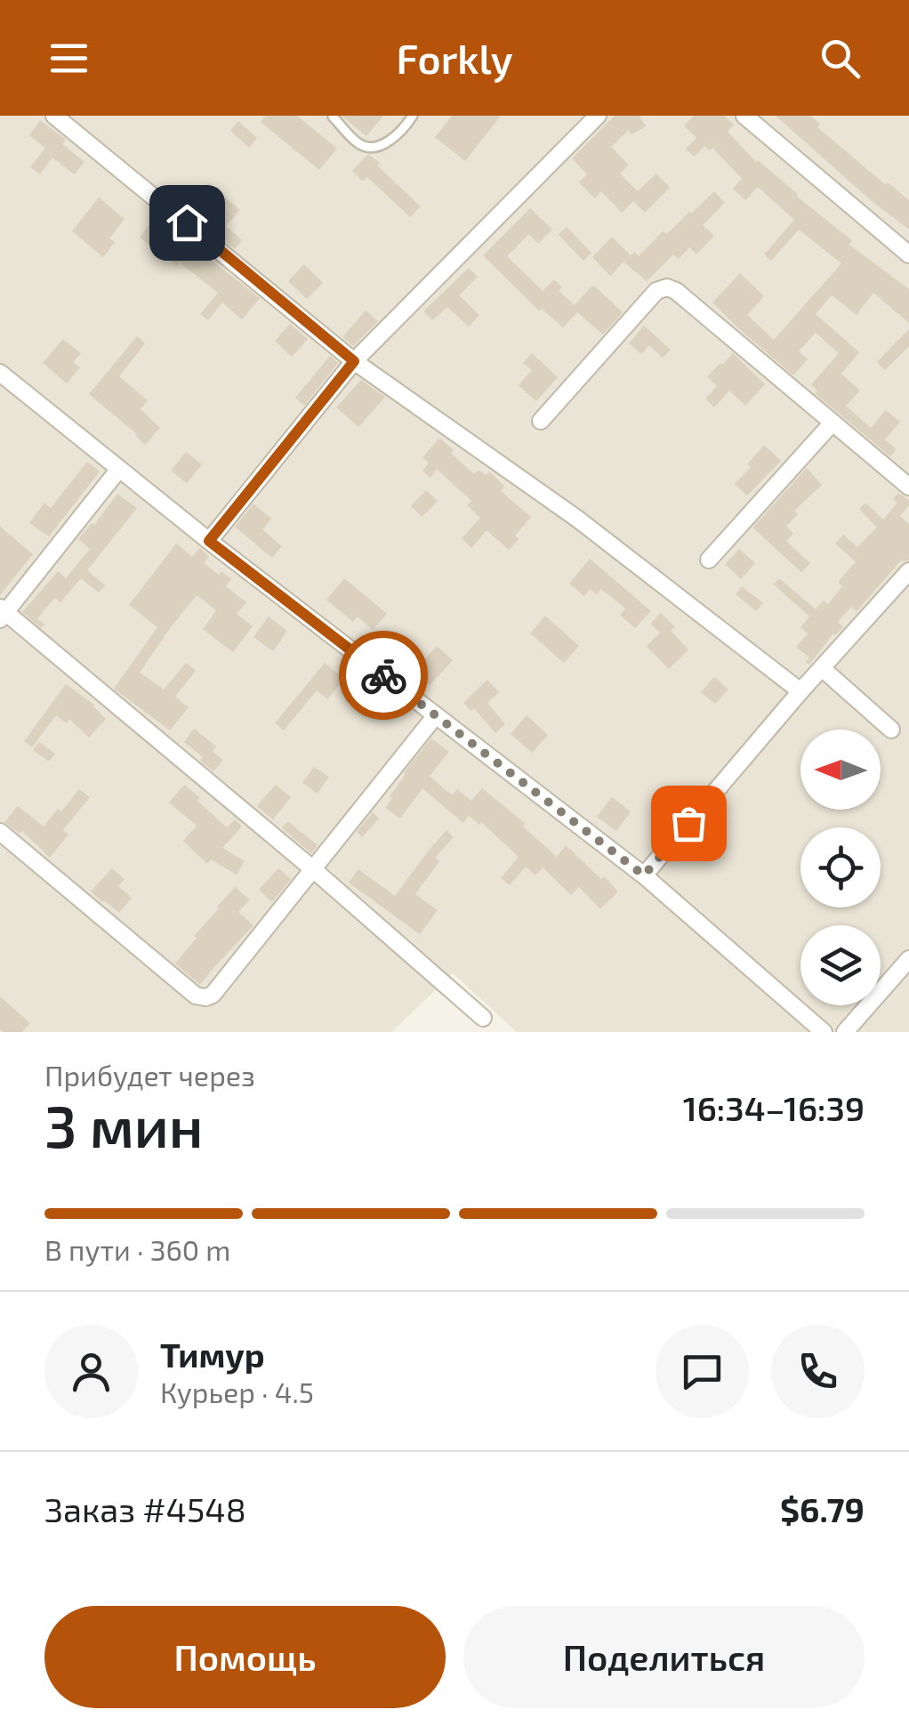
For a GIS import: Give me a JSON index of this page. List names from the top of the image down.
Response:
{
  "north": "left",
  "page": {
    "header": "Forkly",
    "heading": ["3 мин", "Прибудет через", "16:34–16:39"],
    "panel": [
      "Тимур",
      "Курьер · 4.5",
      "Заказ #4548",
      "$6.79"
    ],
    "bar": "В пути · 360 m",
    "buttons": ["Помощь", "Поделиться"]
  }
}
